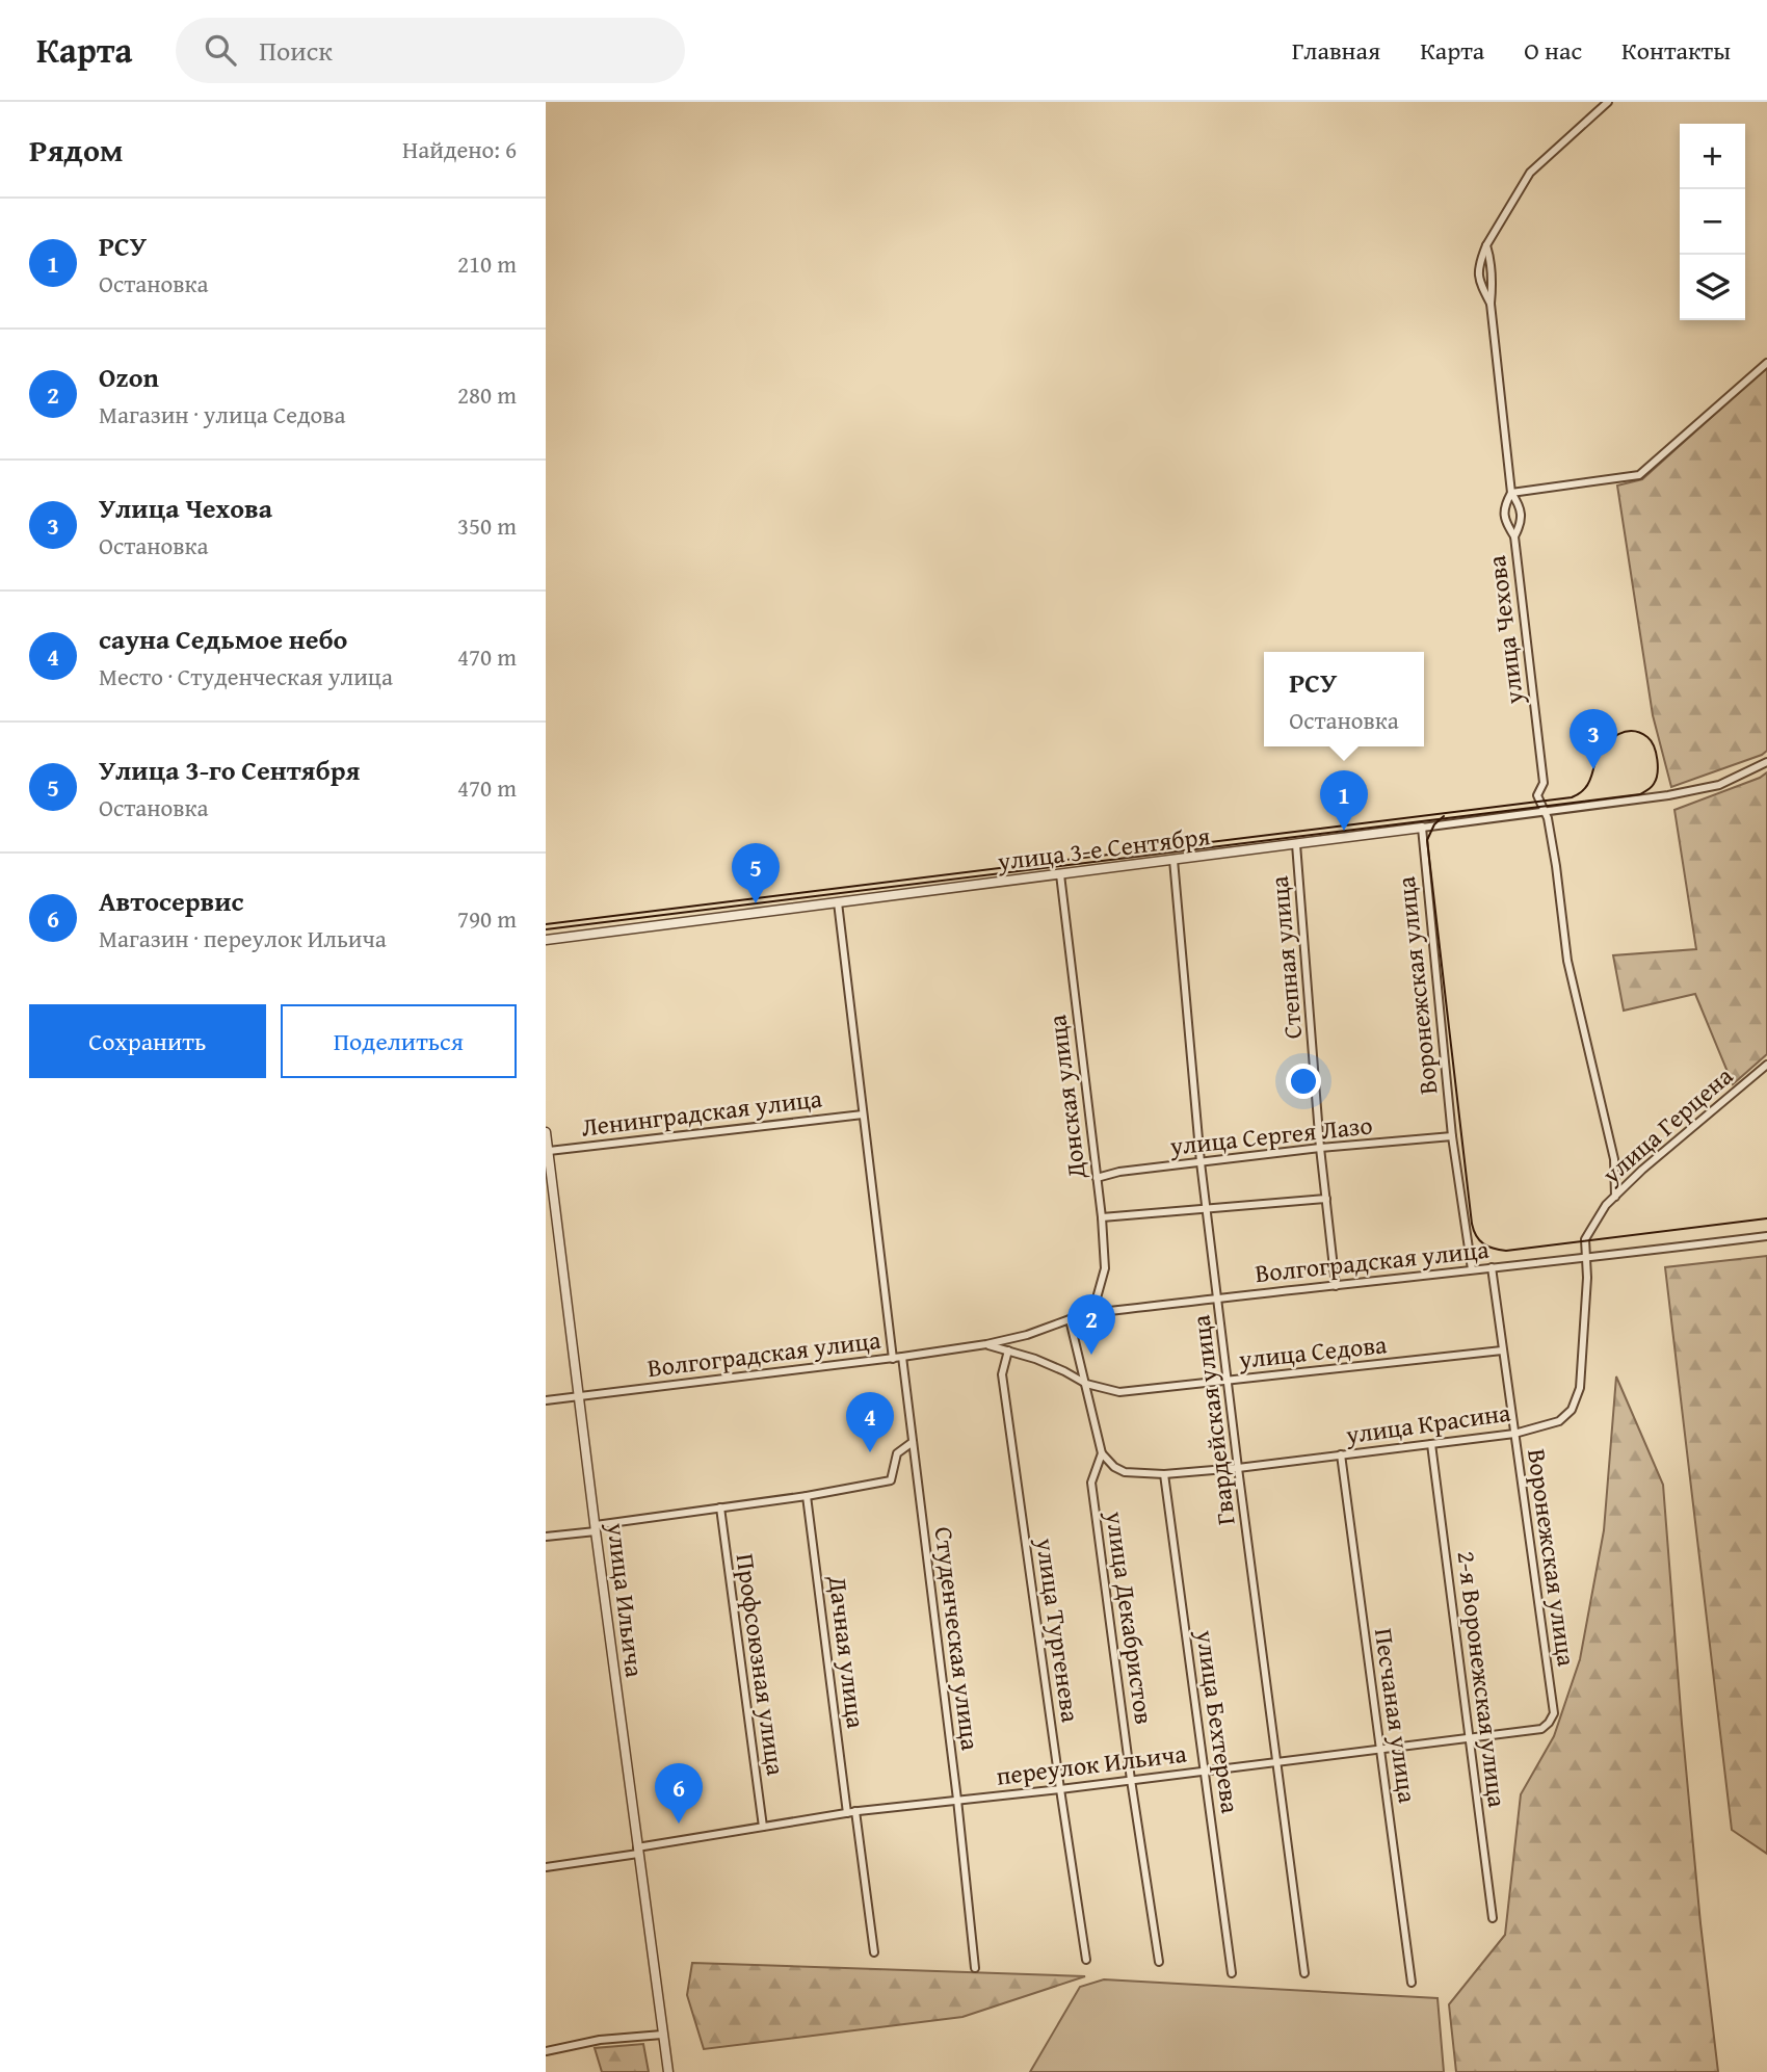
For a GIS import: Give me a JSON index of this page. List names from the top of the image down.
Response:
{
  "streets": {
    "street": [
      "улица Чехова",
      "улица 3-е Сентября",
      "Степная улица",
      "Воронежская улица",
      "Донская улица",
      "Ленинградская улица",
      "улица Герцена",
      "улица Сергея Лазо",
      "Волгоградская улица",
      "улица Седова",
      "Гвардейская улица",
      "улица Красина",
      "улица Ильича",
      "улица Декабристов",
      "улица Тургенева",
      "Студенческая улица",
      "Дачная улица",
      "Профсоюзная улица",
      "2-я Воронежская улица",
      "Песчаная улица",
      "улица Бехтерева",
      "переулок Ильича"
    ]
  },
  "crossings": [
    ["улица Чехова", "улица 3-е Сентября"],
    ["улица Чехова", "улица Герцена"],
    ["улица 3-е Сентября", "Степная улица"],
    ["улица 3-е Сентября", "Воронежская улица"],
    ["улица 3-е Сентября", "Донская улица"],
    ["улица 3-е Сентября", "Гвардейская улица"],
    ["Степная улица", "улица Сергея Лазо"],
    ["Степная улица", "Волгоградская улица"],
    ["Воронежская улица", "улица Сергея Лазо"],
    ["Воронежская улица", "Волгоградская улица"],
    ["Воронежская улица", "улица Седова"],
    ["Воронежская улица", "улица Красина"],
    ["Воронежская улица", "переулок Ильича"],
    ["Донская улица", "улица Сергея Лазо"],
    ["Донская улица", "Волгоградская улица"],
    ["Ленинградская улица", "улица Ильича"],
    ["улица Герцена", "Волгоградская улица"],
    ["улица Герцена", "улица Красина"],
    ["улица Сергея Лазо", "Гвардейская улица"],
    ["Волгоградская улица", "улица Седова"],
    ["Волгоградская улица", "Гвардейская улица"],
    ["Волгоградская улица", "улица Красина"],
    ["Волгоградская улица", "улица Ильича"],
    ["Волгоградская улица", "улица Тургенева"],
    ["Волгоградская улица", "Студенческая улица"],
    ["улица Седова", "Гвардейская улица"],
    ["улица Седова", "улица Тургенева"],
    ["Гвардейская улица", "улица Красина"],
    ["Гвардейская улица", "переулок Ильича"],
    ["улица Красина", "улица Декабристов"],
    ["улица Красина", "2-я Воронежская улица"],
    ["улица Красина", "Песчаная улица"],
    ["улица Красина", "улица Бехтерева"],
    ["улица Ильича", "переулок Ильича"],
    ["улица Декабристов", "переулок Ильича"],
    ["улица Тургенева", "переулок Ильича"],
    ["Студенческая улица", "переулок Ильича"],
    ["Дачная улица", "переулок Ильича"],
    ["Профсоюзная улица", "переулок Ильича"],
    ["2-я Воронежская улица", "переулок Ильича"],
    ["Песчаная улица", "переулок Ильича"],
    ["улица Бехтерева", "переулок Ильича"]
  ],
  "page": {
    "header": "Карта",
    "search": "Поиск",
    "nav": [
      "Главная",
      "Карта",
      "О нас",
      "Контакты"
    ],
    "heading": ["Рядом", "Найдено: 6"],
    "map_buttons": ["+", "−"],
    "list": [
      {
        "mark": "1",
        "name": "РСУ",
        "note": "Остановка",
        "value": "210 m"
      },
      {
        "mark": "2",
        "name": "Ozon",
        "note": "Магазин · улица Седова",
        "value": "280 m"
      },
      {
        "mark": "3",
        "name": "Улица Чехова",
        "note": "Остановка",
        "value": "350 m"
      },
      {
        "mark": "4",
        "name": "сауна Седьмое небо",
        "note": "Место · Студенческая улица",
        "value": "470 m"
      },
      {
        "mark": "5",
        "name": "Улица 3-го Сентября",
        "note": "Остановка",
        "value": "470 m"
      },
      {
        "mark": "6",
        "name": "Автосервис",
        "note": "Магазин · переулок Ильича",
        "value": "790 m"
      }
    ],
    "popup": ["РСУ", "Остановка"],
    "pins": [
      "3",
      "1",
      "5",
      "2",
      "4",
      "6"
    ],
    "buttons": ["Сохранить", "Поделиться"]
  }
}
